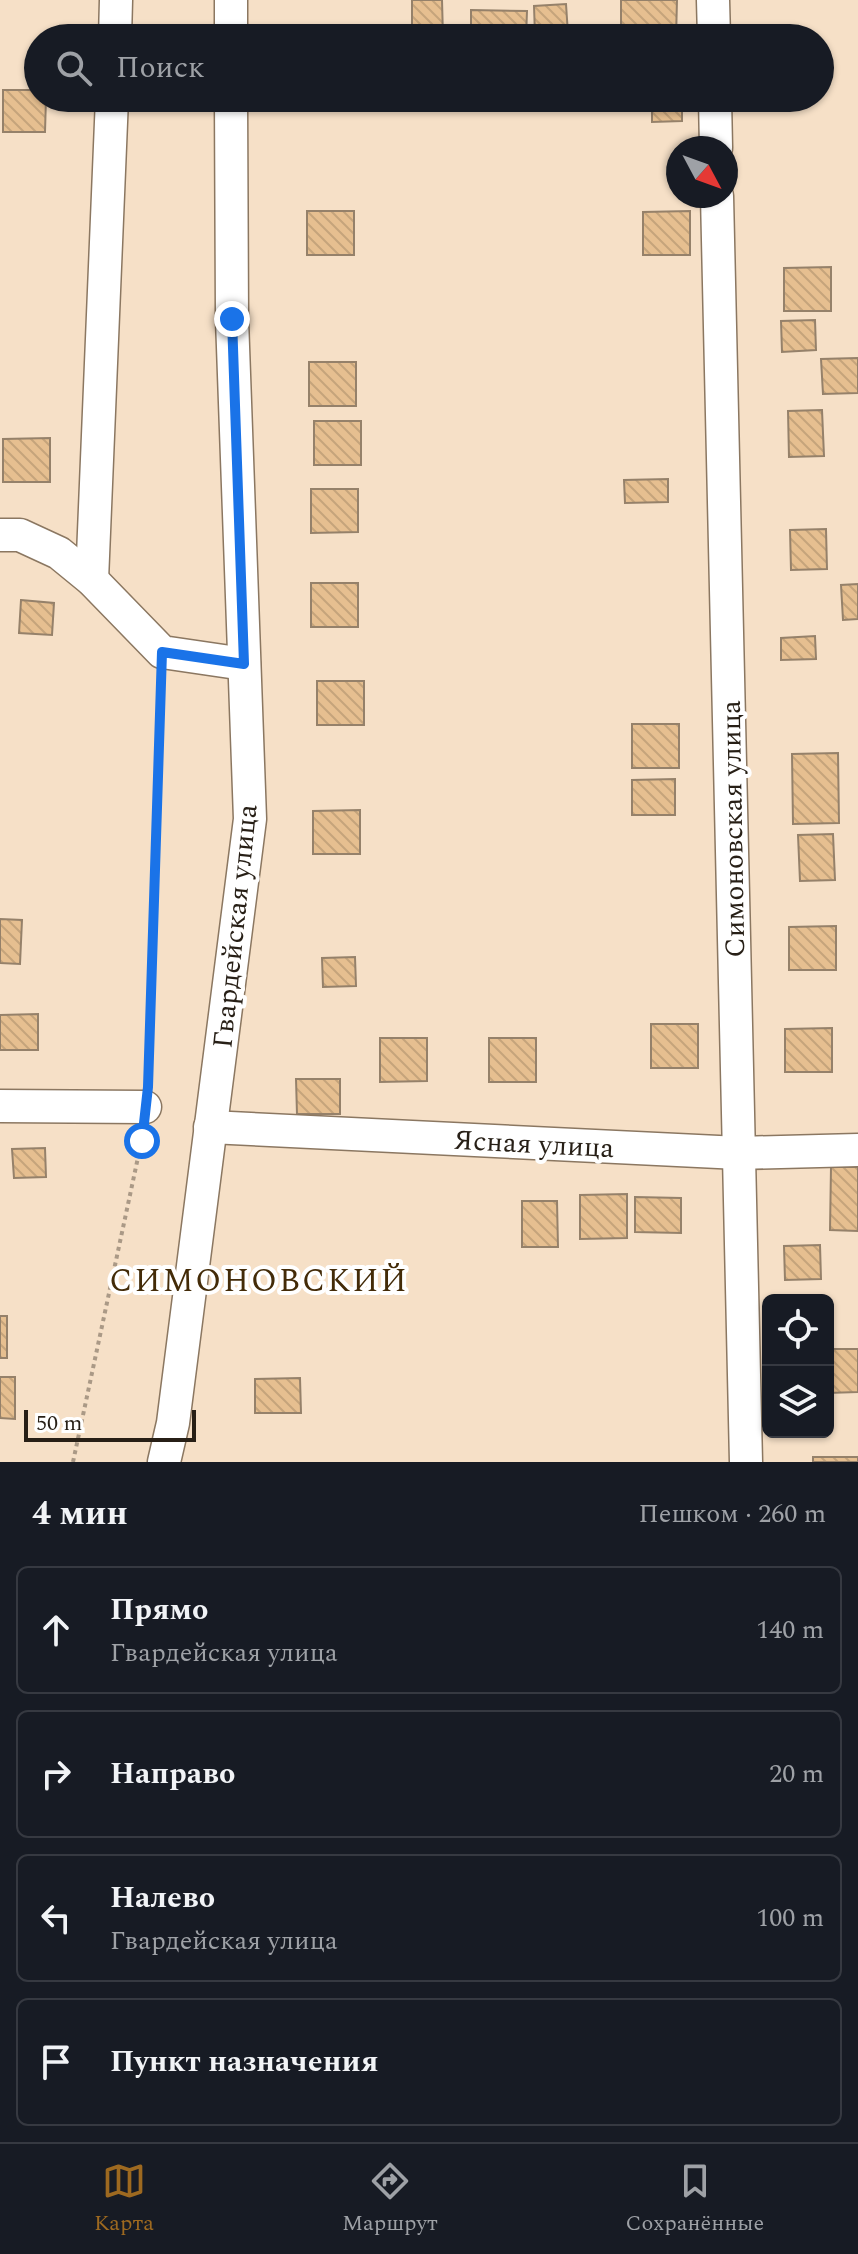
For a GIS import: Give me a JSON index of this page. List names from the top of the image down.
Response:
{
  "streets": {
    "street": ["Симоновская улица", "Гвардейская улица", "Ясная улица"]
  },
  "crossings": [
    ["Симоновская улица", "Ясная улица"],
    ["Гвардейская улица", "Ясная улица"]
  ],
  "districts": ["СИМОНОВСКИЙ"],
  "scale_bar": "50 m",
  "north": "bottom right",
  "page": {
    "search": "Поиск",
    "scale": "50 m",
    "heading": ["4 мин", "Пешком · 260 m"],
    "list": [
      ["Прямо", "Гвардейская улица", "140 m"],
      ["Направо", "20 m"],
      ["Налево", "Гвардейская улица", "100 m"],
      "Пункт назначения"
    ],
    "nav": ["Карта", "Маршрут", "Сохранённые"]
  }
}
